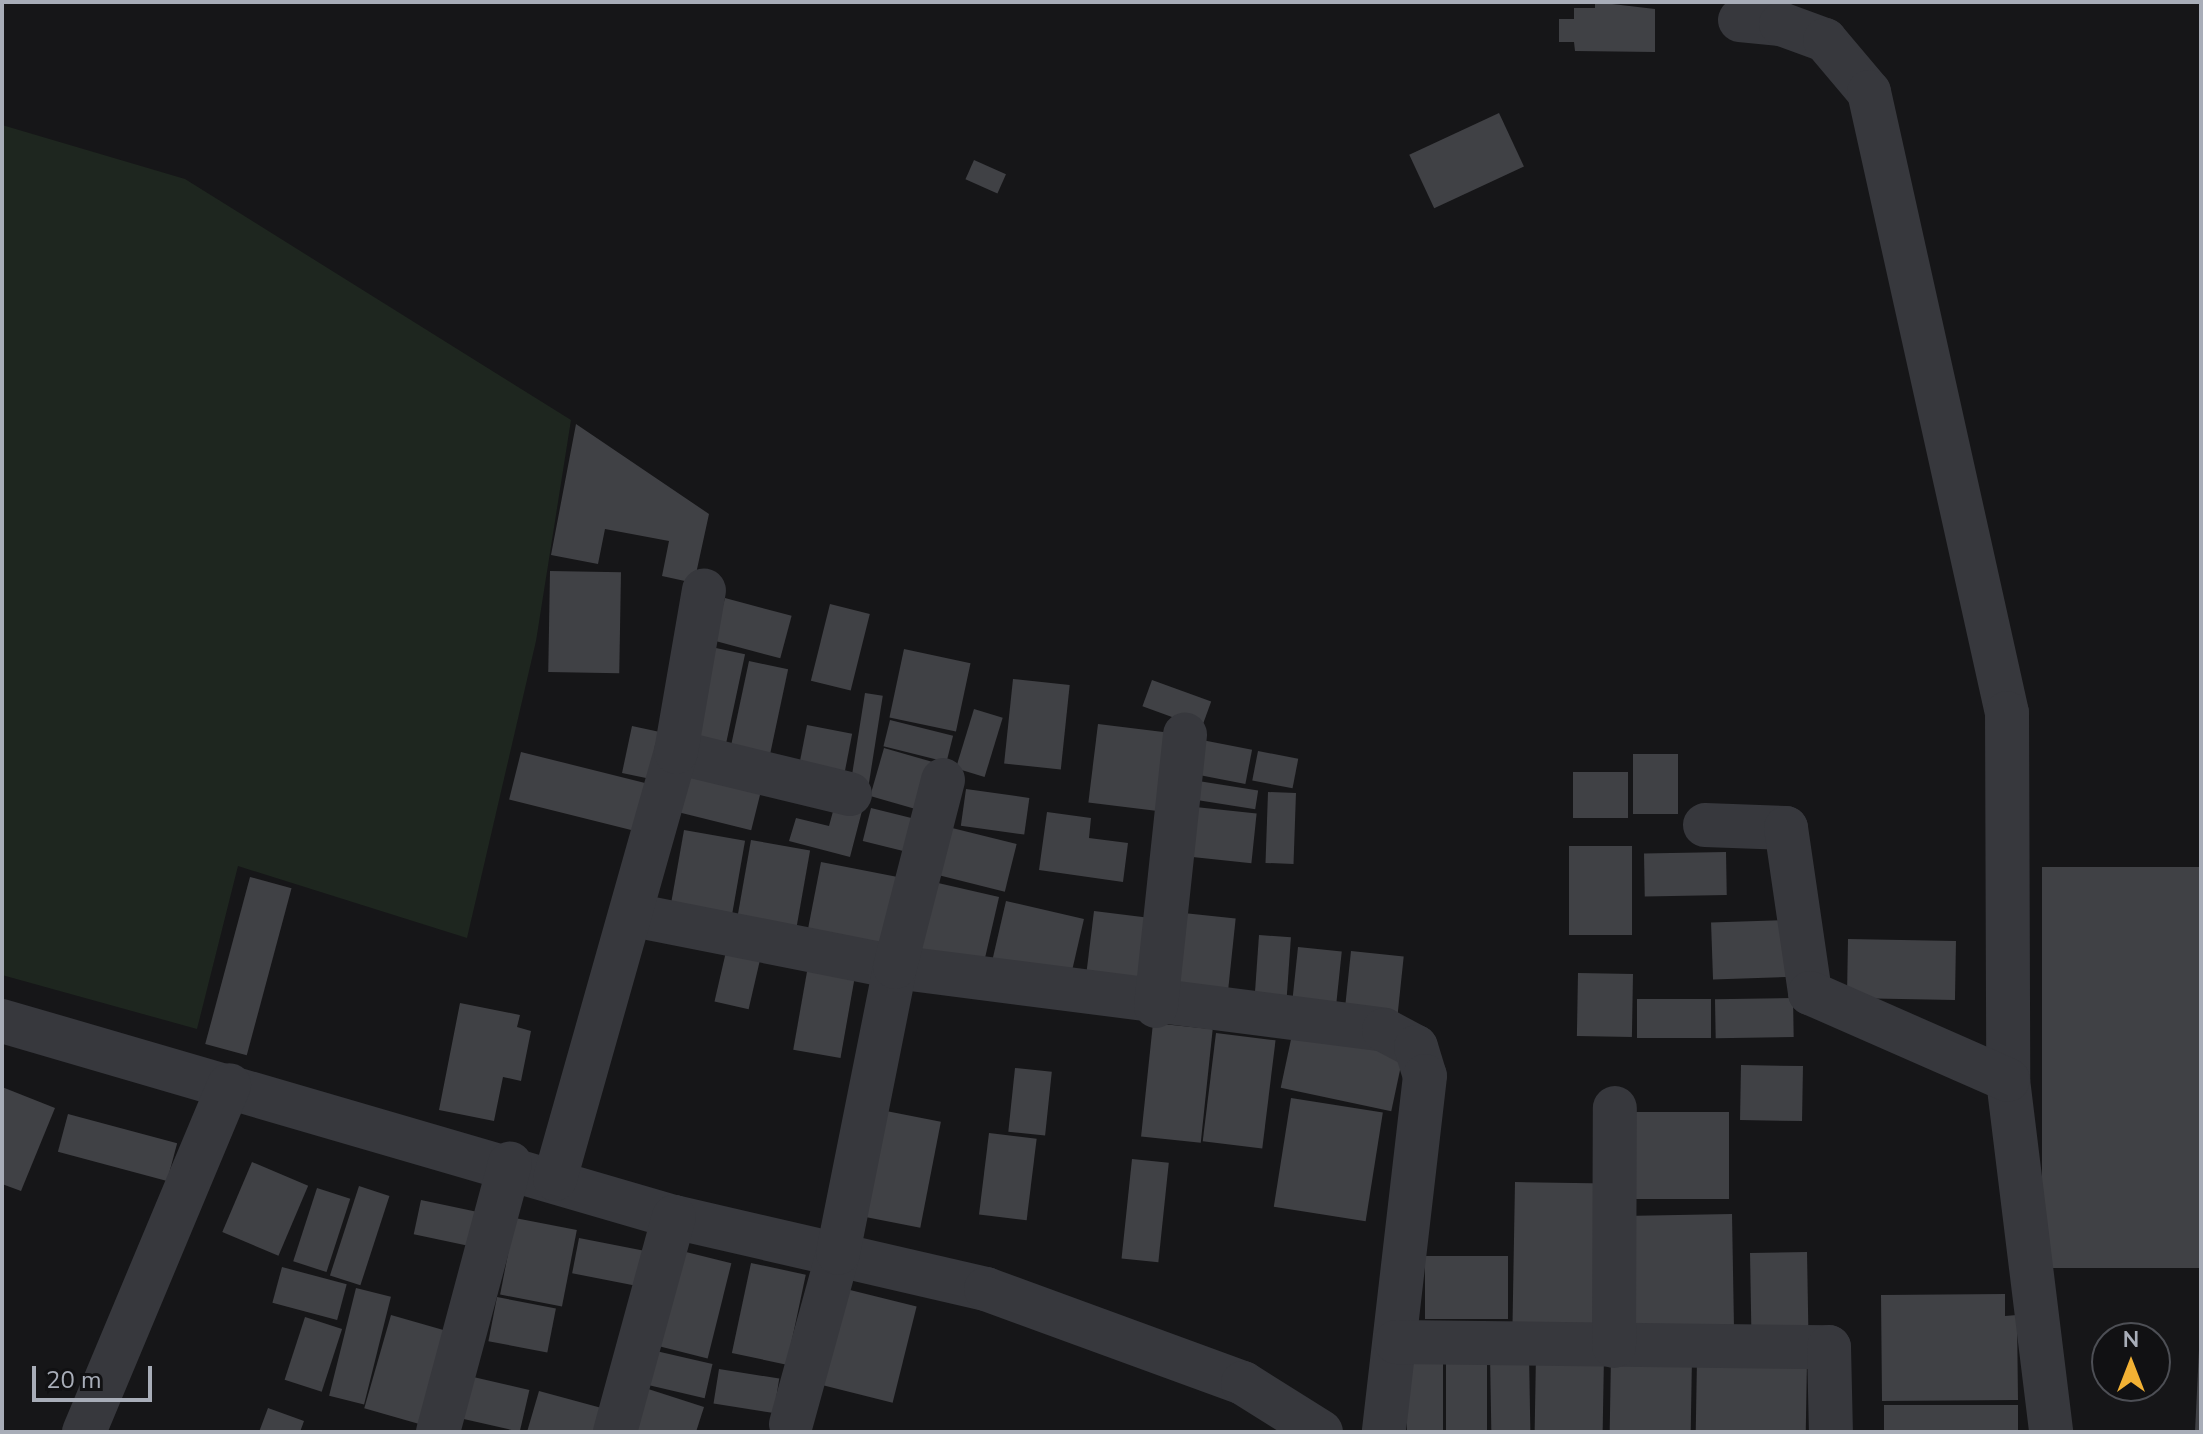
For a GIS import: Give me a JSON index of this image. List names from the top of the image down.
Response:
{
  "scale_bar": "20 m",
  "north": "top"
}
